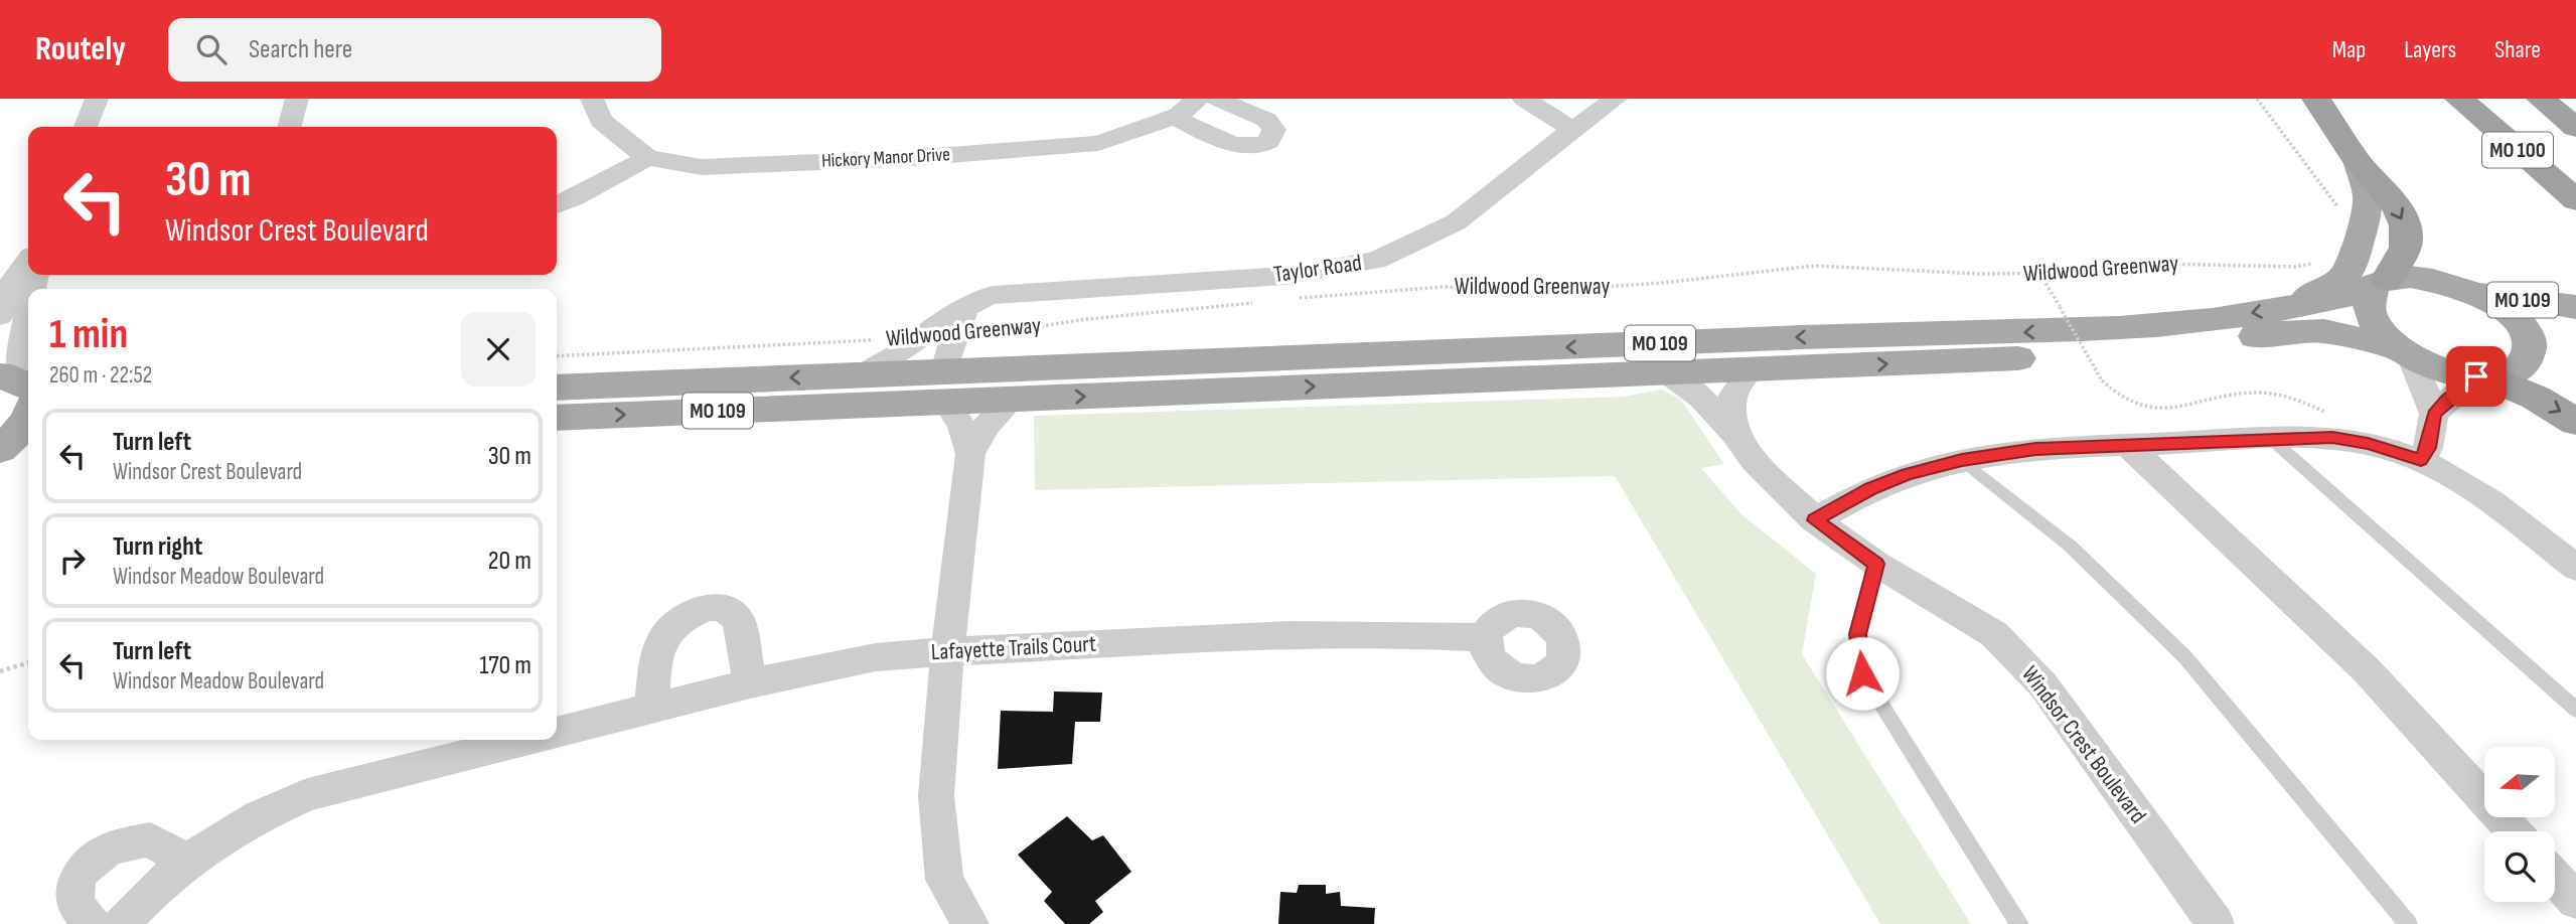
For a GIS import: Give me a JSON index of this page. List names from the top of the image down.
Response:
{
  "streets": {
    "highway": ["MO 100"],
    "main road": ["MO 109"],
    "street": [
      "Hickory Manor Drive",
      "Taylor Road",
      "Lafayette Trails Court",
      "Windsor Crest Boulevard"
    ],
    "path": ["Wildwood Greenway"]
  },
  "crossings": [
    ["Taylor Road", "Wildwood Greenway"],
    ["Taylor Road", "MO 109"],
    ["MO 109", "Windsor Crest Boulevard"]
  ],
  "north": "left",
  "page": {
    "header": "Routely",
    "search": "Search here",
    "nav": ["Map", "Layers", "Share"],
    "turn": ["30 m", "Windsor Crest Boulevard"],
    "heading": ["1 min", "260 m · 22:52"],
    "list": [
      {
        "name": "Turn left",
        "note": "Windsor Crest Boulevard",
        "value": "30 m"
      },
      {
        "name": "Turn right",
        "note": "Windsor Meadow Boulevard",
        "value": "20 m"
      },
      {
        "name": "Turn left",
        "note": "Windsor Meadow Boulevard",
        "value": "170 m"
      }
    ]
  }
}
